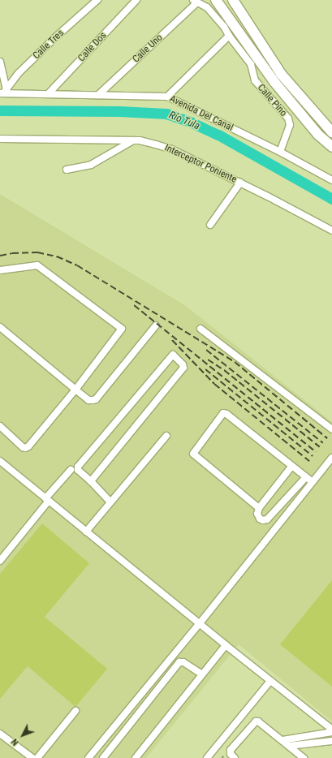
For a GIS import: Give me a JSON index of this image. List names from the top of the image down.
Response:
{
  "streets": {
    "street": [
      "Calle Tres",
      "Calle Dos",
      "Calle Uno",
      "Calle Pino",
      "Avenida Del Canal",
      "Interceptor Poniente"
    ]
  },
  "crossings": [
    ["Calle Tres", "Avenida Del Canal"],
    ["Calle Dos", "Avenida Del Canal"],
    ["Calle Uno", "Calle Pino"],
    ["Calle Uno", "Avenida Del Canal"],
    ["Calle Pino", "Avenida Del Canal"]
  ],
  "water": ["Río Tula"],
  "north": "bottom left"
}
